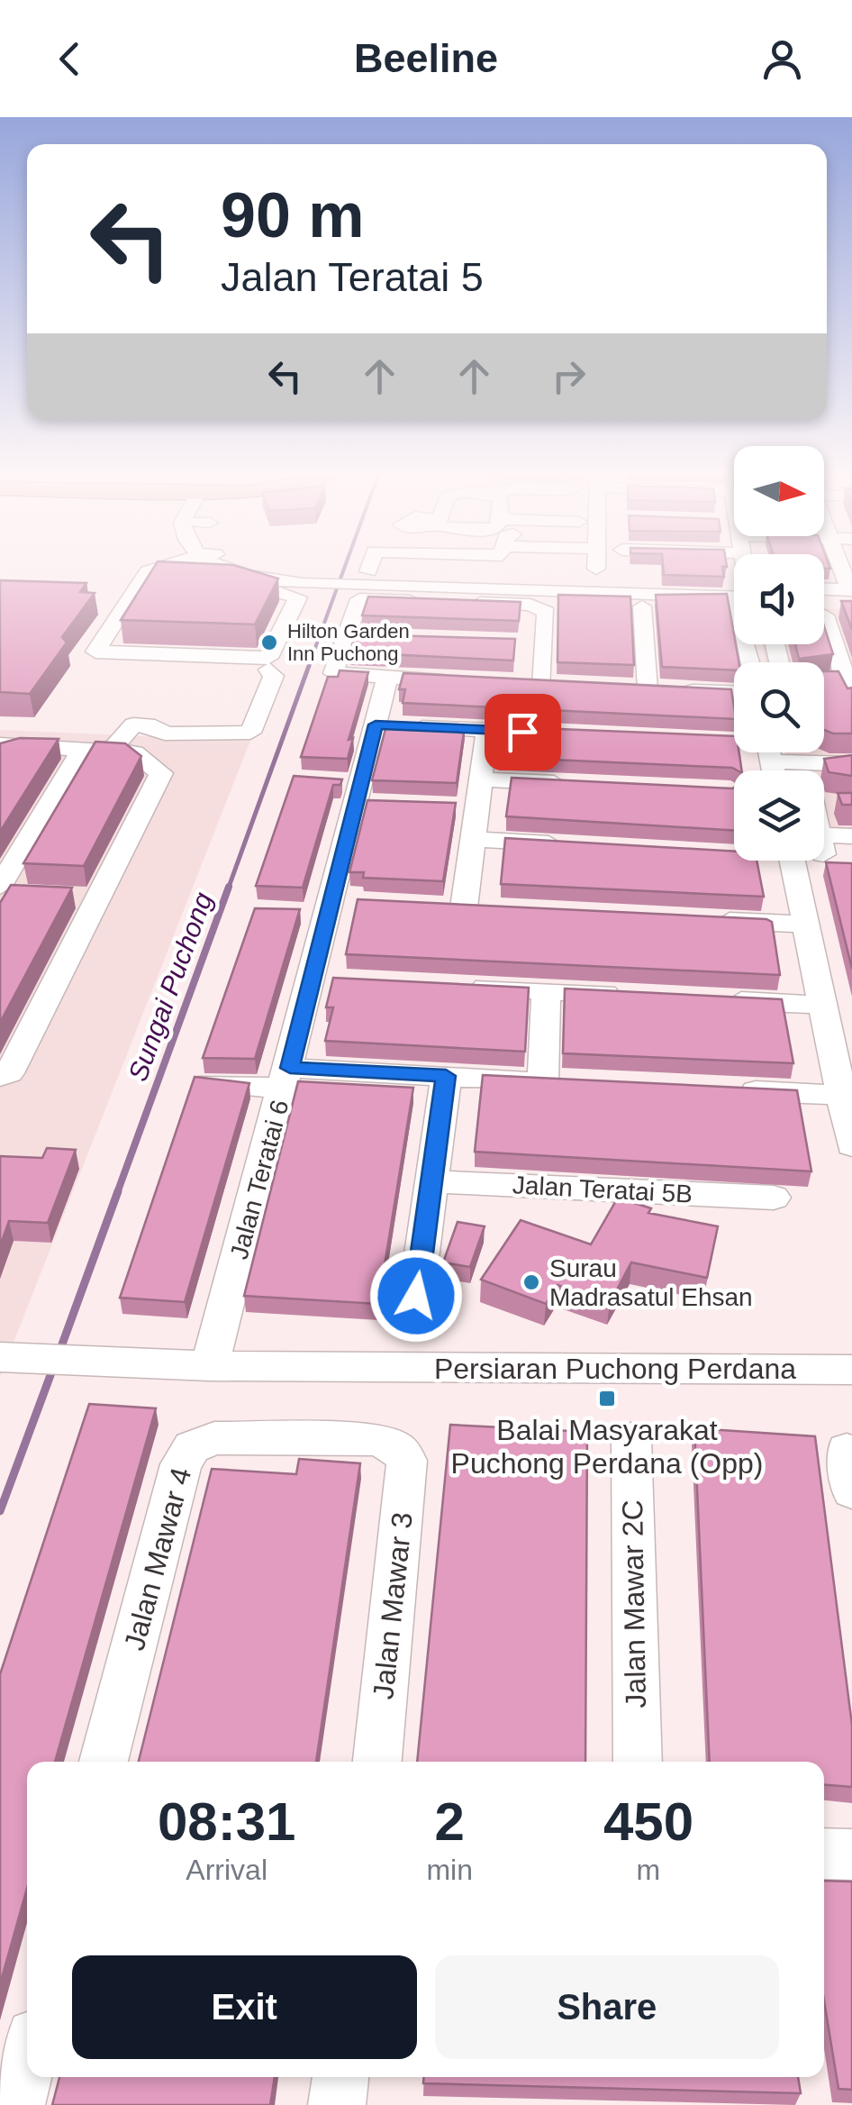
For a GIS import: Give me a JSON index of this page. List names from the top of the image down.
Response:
{
  "streets": {
    "street": [
      "Jalan Teratai 6",
      "Jalan Teratai 5B",
      "Persiaran Puchong Perdana",
      "Jalan Mawar 4",
      "Jalan Mawar 2C",
      "Jalan Mawar 3"
    ]
  },
  "crossings": [
    ["Jalan Teratai 6", "Persiaran Puchong Perdana"],
    ["Jalan Mawar 4", "Jalan Mawar 3"]
  ],
  "water": ["Sungai Puchong"],
  "places": {
    "other": ["Hilton Garden Inn Puchong", "Surau Madrasatul Ehsan"],
    "transit": ["Balai Masyarakat Puchong Perdana (Opp)"]
  },
  "north": "right",
  "page": {
    "header": "Beeline",
    "turn": ["90 m", "Jalan Teratai 5"],
    "eta": [
      "08:31",
      "Arrival",
      "2",
      "min",
      "450",
      "m"
    ],
    "buttons": ["Exit", "Share"]
  }
}
